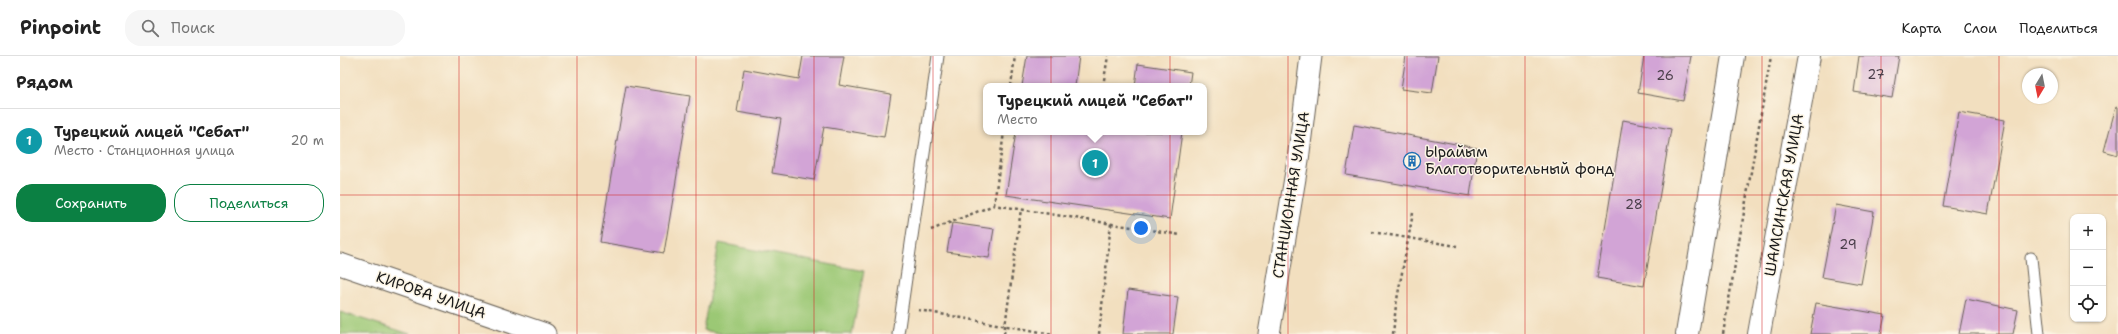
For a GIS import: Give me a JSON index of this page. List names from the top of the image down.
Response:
{
  "streets": {
    "main road": ["ШАМСИНСКАЯ УЛИЦА"],
    "street": ["СТАНЦИОННАЯ УЛИЦА", "КИРОВА УЛИЦА"]
  },
  "places": {
    "building": ["Ырайым Благотворительный фонд"]
  },
  "house_numbers": [
    "27",
    "26",
    "28",
    "29"
  ],
  "north": "bottom",
  "page": {
    "header": "Pinpoint",
    "search": "Поиск",
    "nav": ["Карта", "Слои", "Поделиться"],
    "heading": "Рядом",
    "popup": ["Турецкий лицей \"Себат\"", "Место"],
    "list": [
      {
        "mark": "1",
        "name": "Турецкий лицей \"Себат\"",
        "note": "Место · Станционная улица",
        "value": "20 m"
      }
    ],
    "pins": "1",
    "buttons": ["Сохранить", "Поделиться"],
    "map_buttons": ["+", "−"]
  }
}
